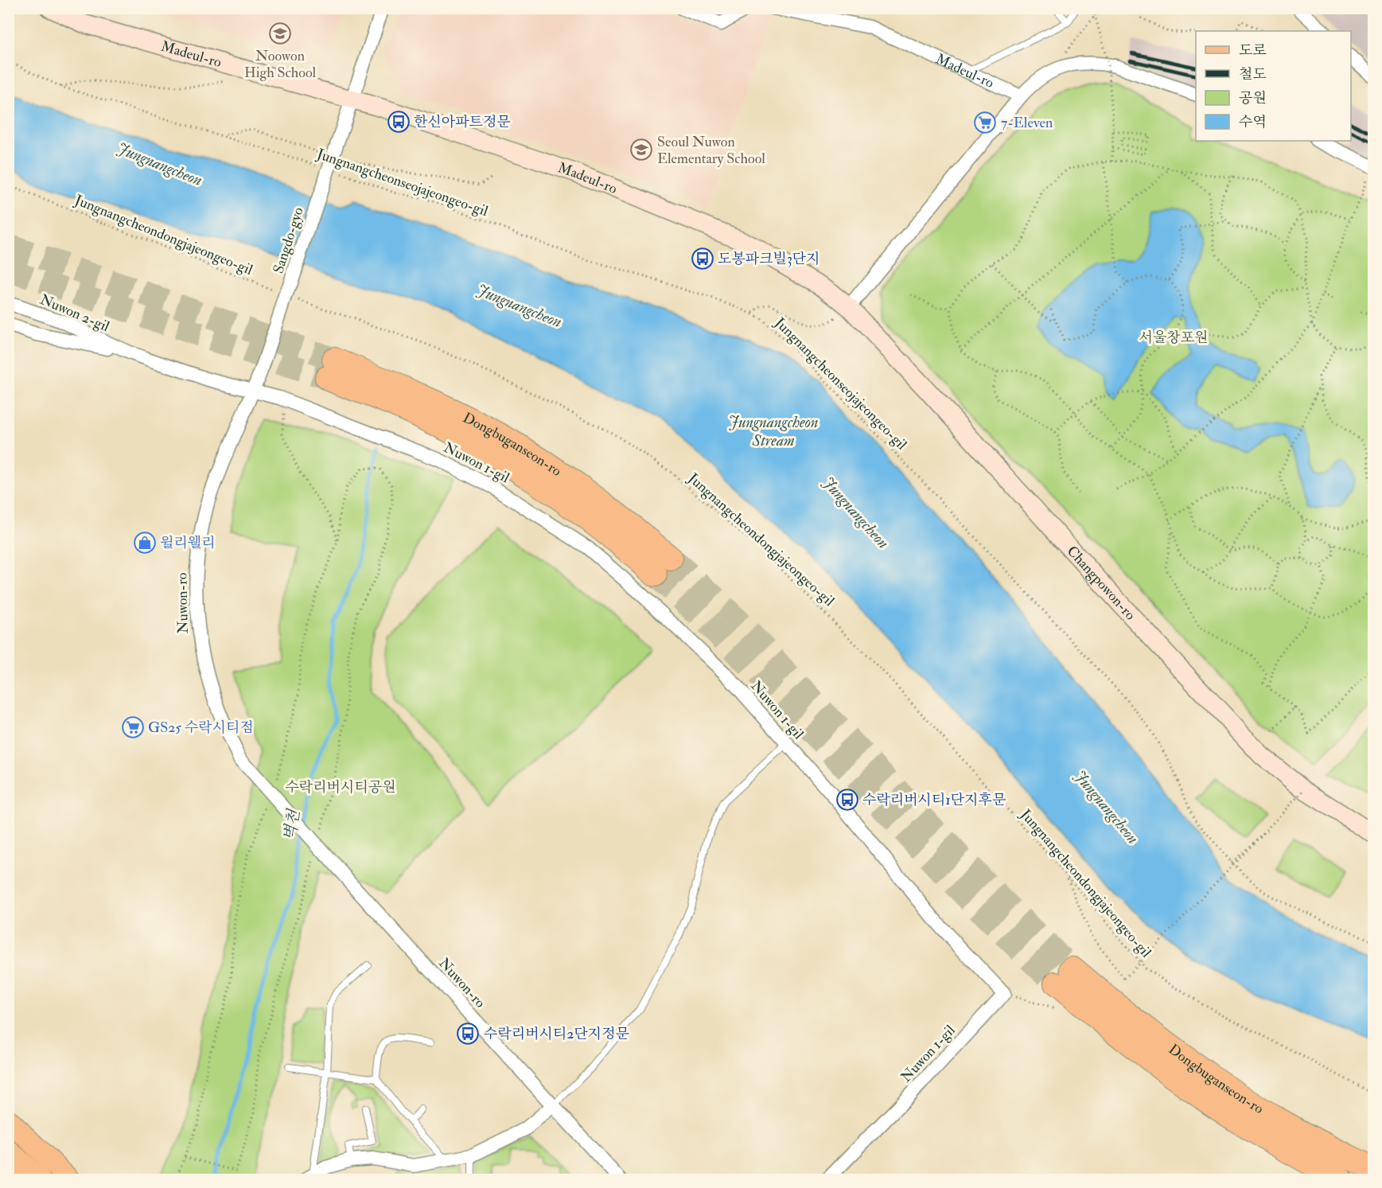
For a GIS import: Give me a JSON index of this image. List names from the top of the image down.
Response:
{
  "streets": {
    "highway": ["Dongbuganseon-ro"],
    "street": [
      "Madeul-ro",
      "Sangdo-gyo",
      "Nuwon 2-gil",
      "Nuwon 1-gil",
      "Changpowon-ro",
      "Nuwon-ro"
    ],
    "path": ["Jungnangcheonseojajeongeo-gil", "Jungnangcheondongjajeongeo-gil"]
  },
  "crossings": [
    ["Madeul-ro", "Sangdo-gyo"],
    ["Madeul-ro", "Changpowon-ro"],
    ["Sangdo-gyo", "Nuwon 2-gil"],
    ["Sangdo-gyo", "Nuwon 1-gil"],
    ["Sangdo-gyo", "Nuwon-ro"],
    ["Nuwon 2-gil", "Nuwon 1-gil"],
    ["Nuwon 2-gil", "Nuwon-ro"],
    ["Nuwon 1-gil", "Nuwon-ro"]
  ],
  "water": ["Jungnangcheon", "Jungnangcheon Stream", "벽천"],
  "parks": ["서울창포원", "수락리버시티공원"],
  "places": {
    "school or university": ["Noowon High School", "Seoul Nuwon Elementary School"],
    "bus stop": [
      "한신아파트정문",
      "도봉파크빌3단지",
      "수락리버시티1단지후문",
      "수락리버시티2단지정문"
    ],
    "supermarket": ["7-Eleven", "GS25 수락시티점"],
    "shop": ["윌리웰리"]
  },
  "legend": [
    "도로",
    "철도",
    "공원",
    "수역"
  ]
}
